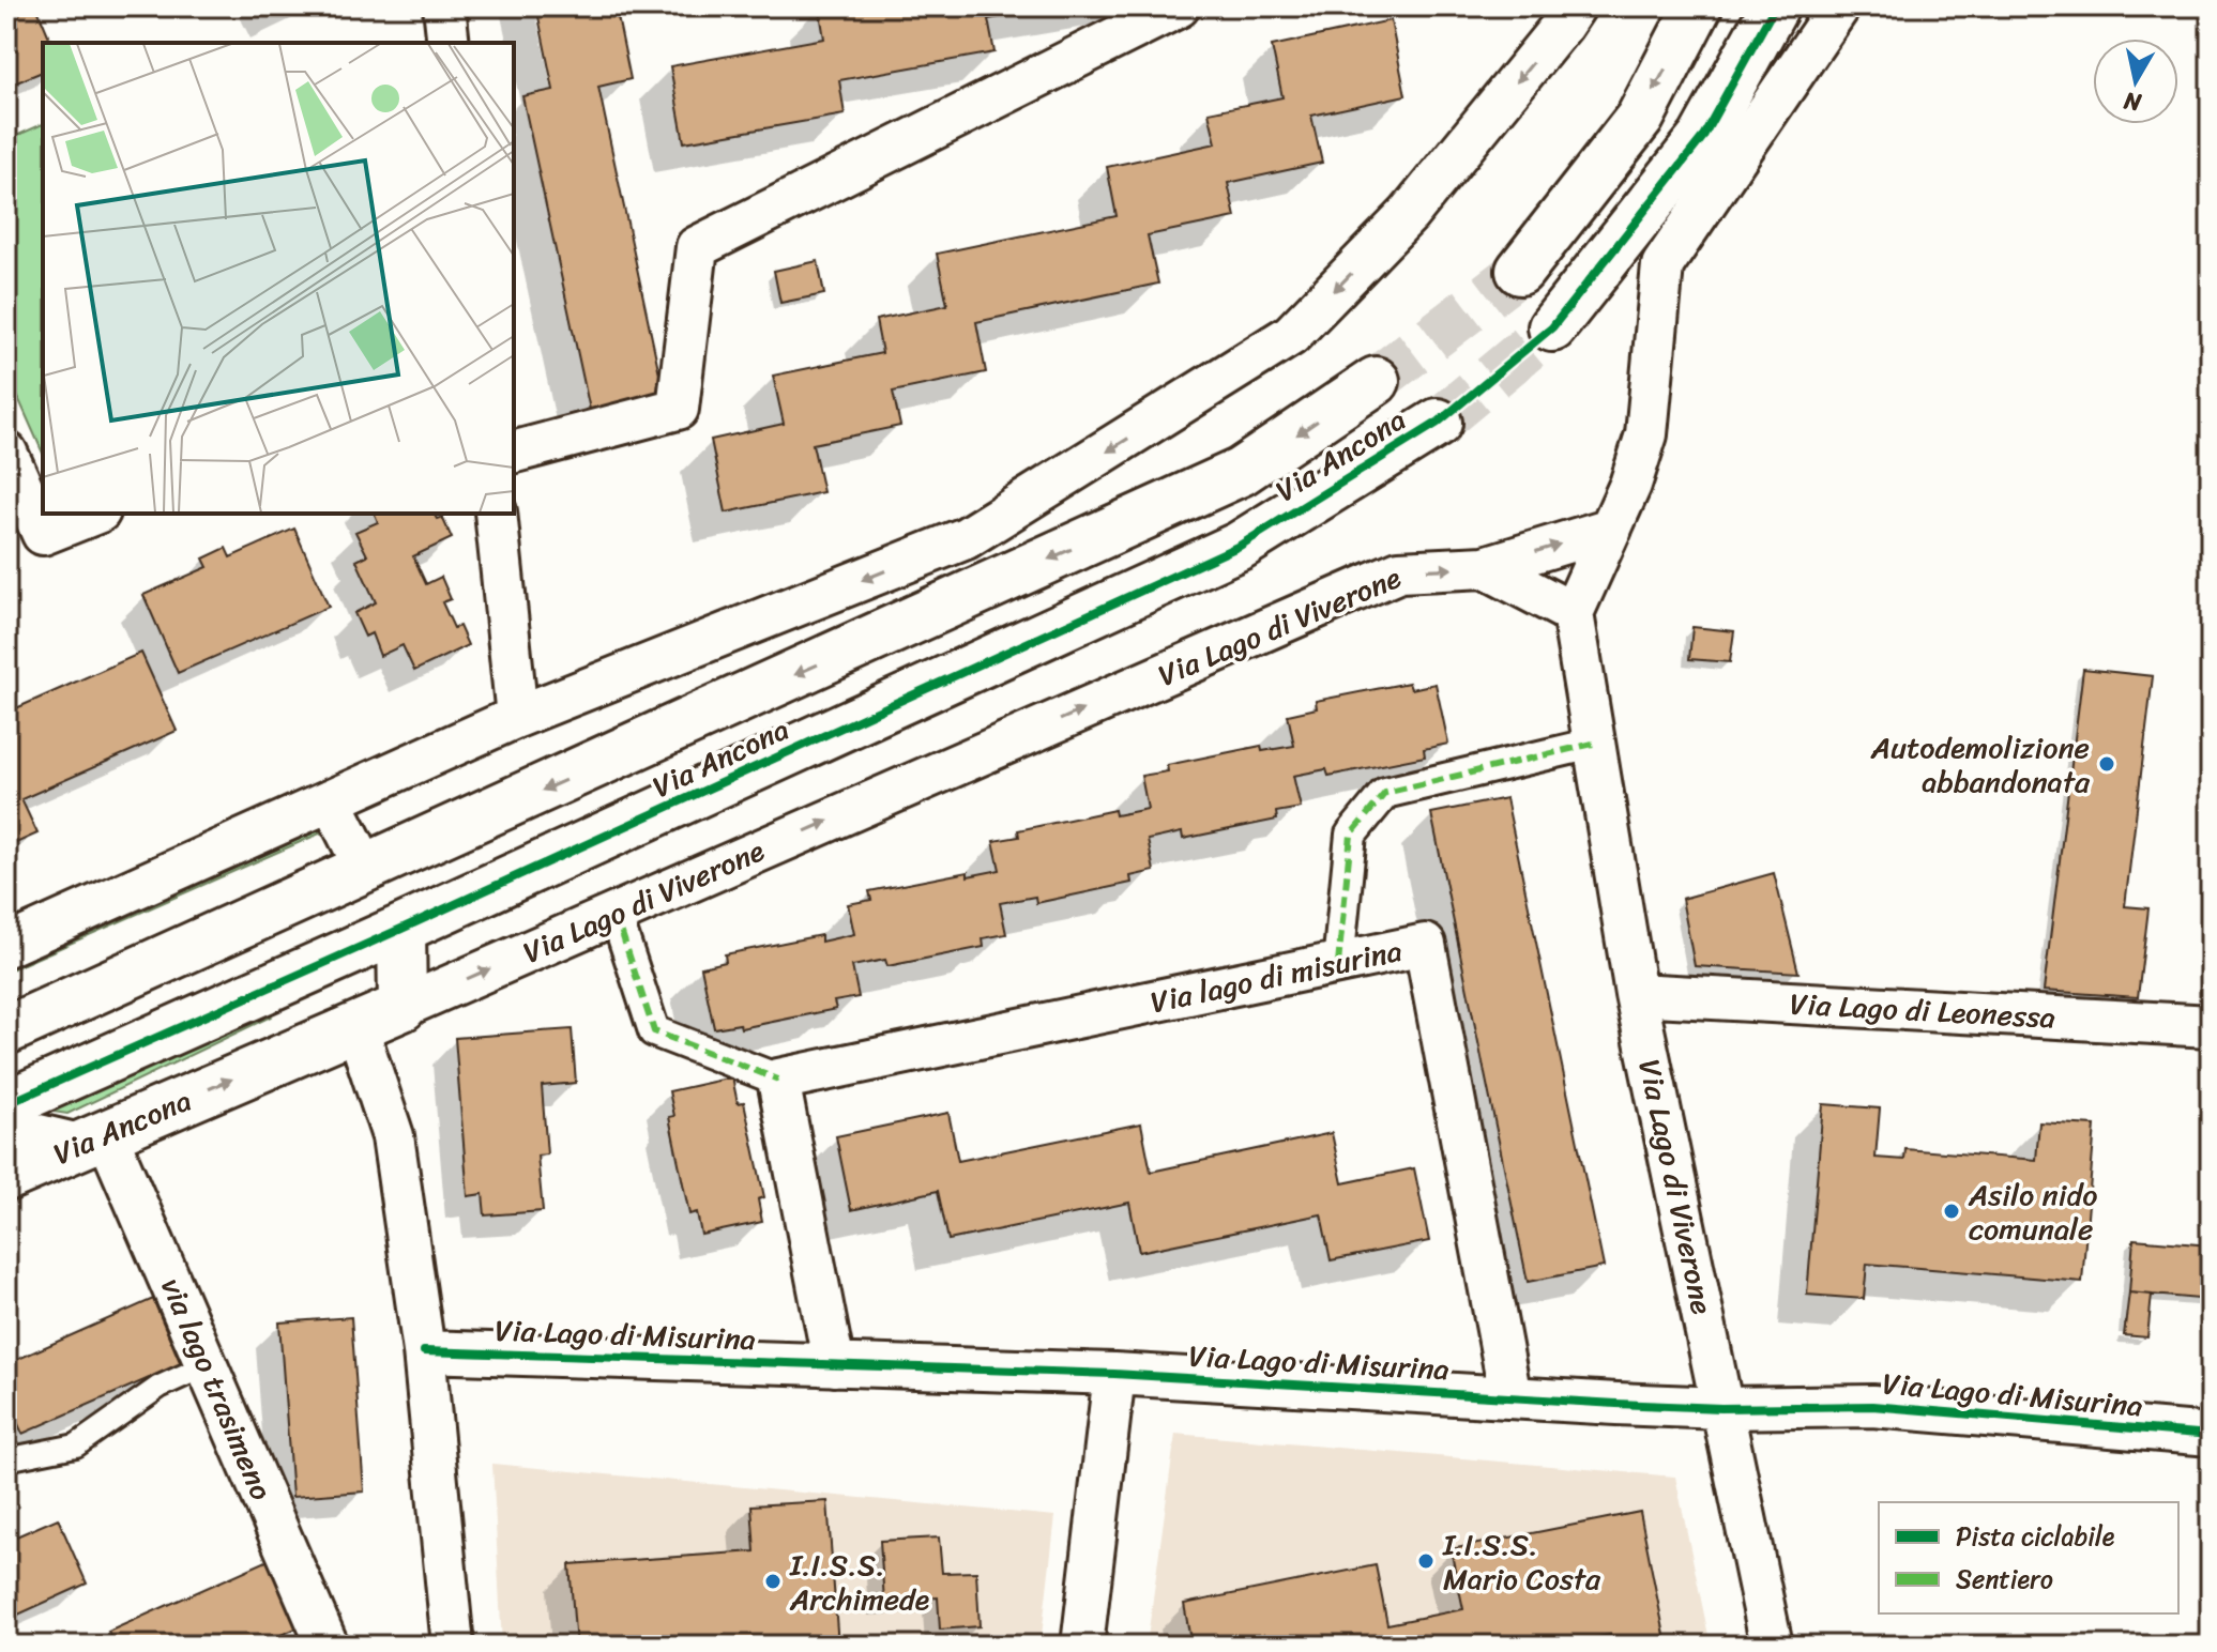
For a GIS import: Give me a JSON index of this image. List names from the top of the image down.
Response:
{
  "streets": {
    "street": [
      "Via Ancona",
      "Via Lago di Viverone",
      "Via lago di misurina",
      "Via Lago di Leonessa",
      "Via Lago di Misurina",
      "via lago trasimeno"
    ]
  },
  "crossings": [
    ["Via Ancona", "Via Lago di Viverone"],
    ["Via Ancona", "via lago trasimeno"],
    ["Via Lago di Viverone", "Via Lago di Leonessa"],
    ["Via Lago di Viverone", "Via Lago di Misurina"],
    ["Via lago di misurina", "Via Lago di Misurina"]
  ],
  "places": [
    "Autodemolizione abbandonata",
    "Asilo nido comunale",
    "I.I.S.S. Mario Costa",
    "I.I.S.S. Archimede"
  ],
  "legend": ["Pista ciclabile", "Sentiero"],
  "north": "bottom"
}
